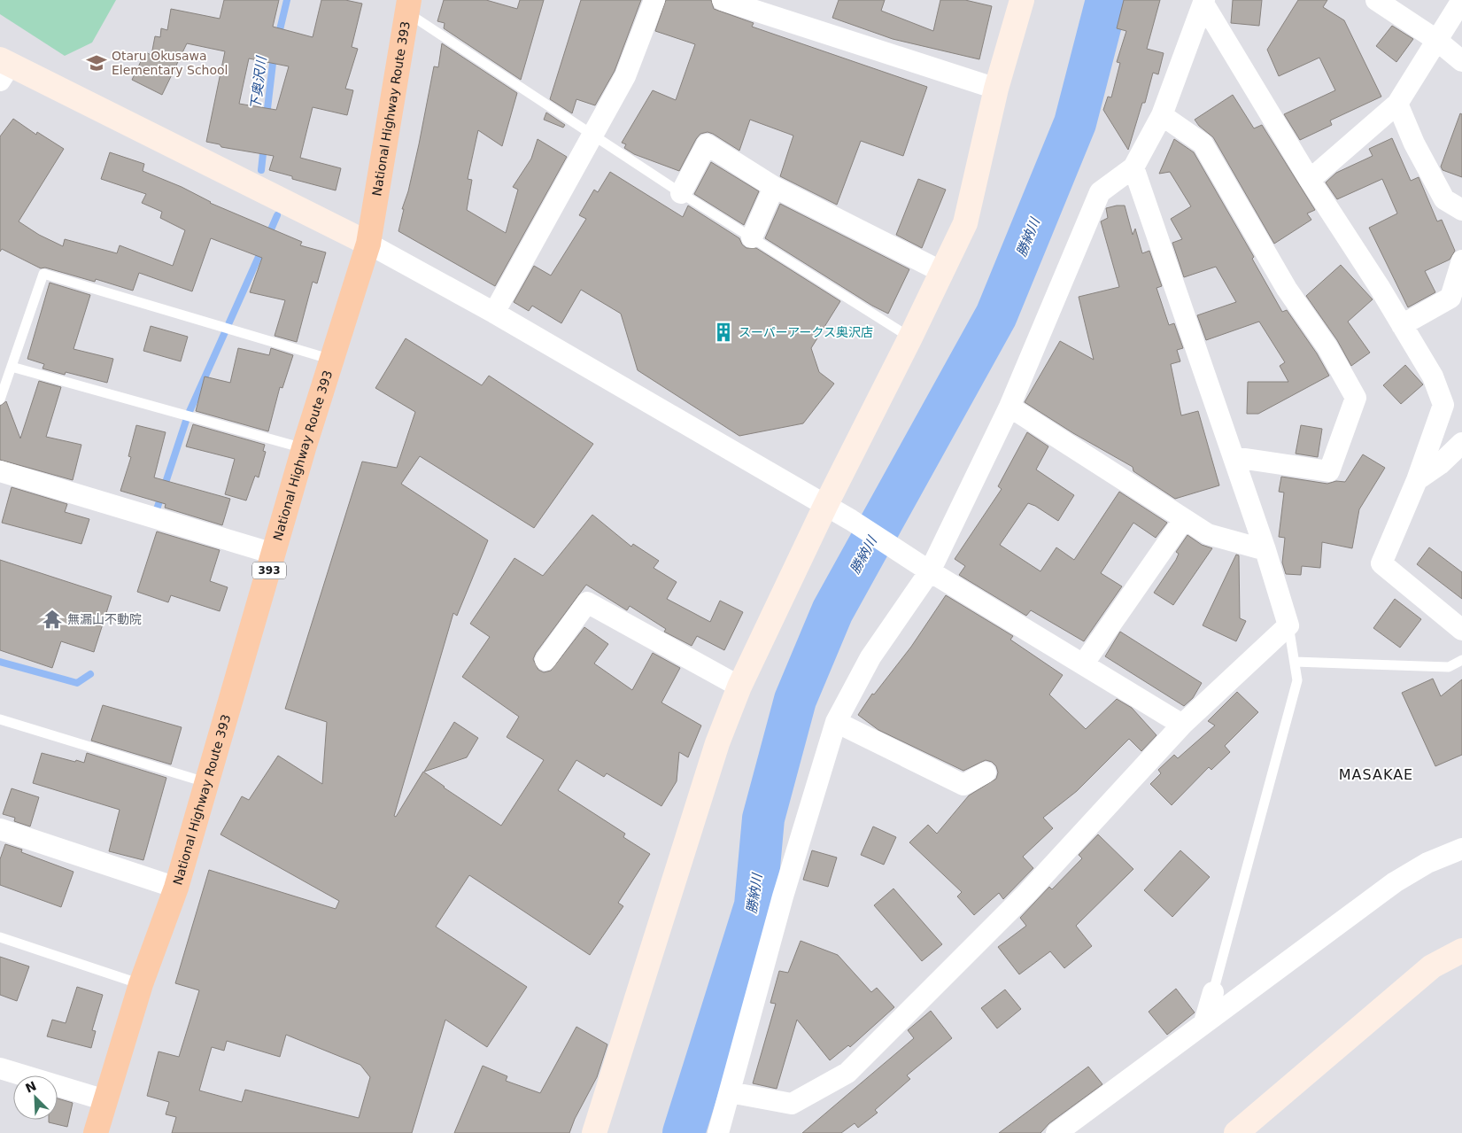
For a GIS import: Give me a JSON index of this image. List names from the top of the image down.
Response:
{
  "streets": {
    "highway": ["National Highway Route 393", "393"]
  },
  "districts": ["MASAKAE"],
  "water": ["下奥沢川", "勝納川"],
  "places": {
    "school or university": ["Otaru Okusawa Elementary School"],
    "building": ["スーパーアークス奥沢店"],
    "temple": ["無漏山不動院"]
  },
  "north": "top left"
}
